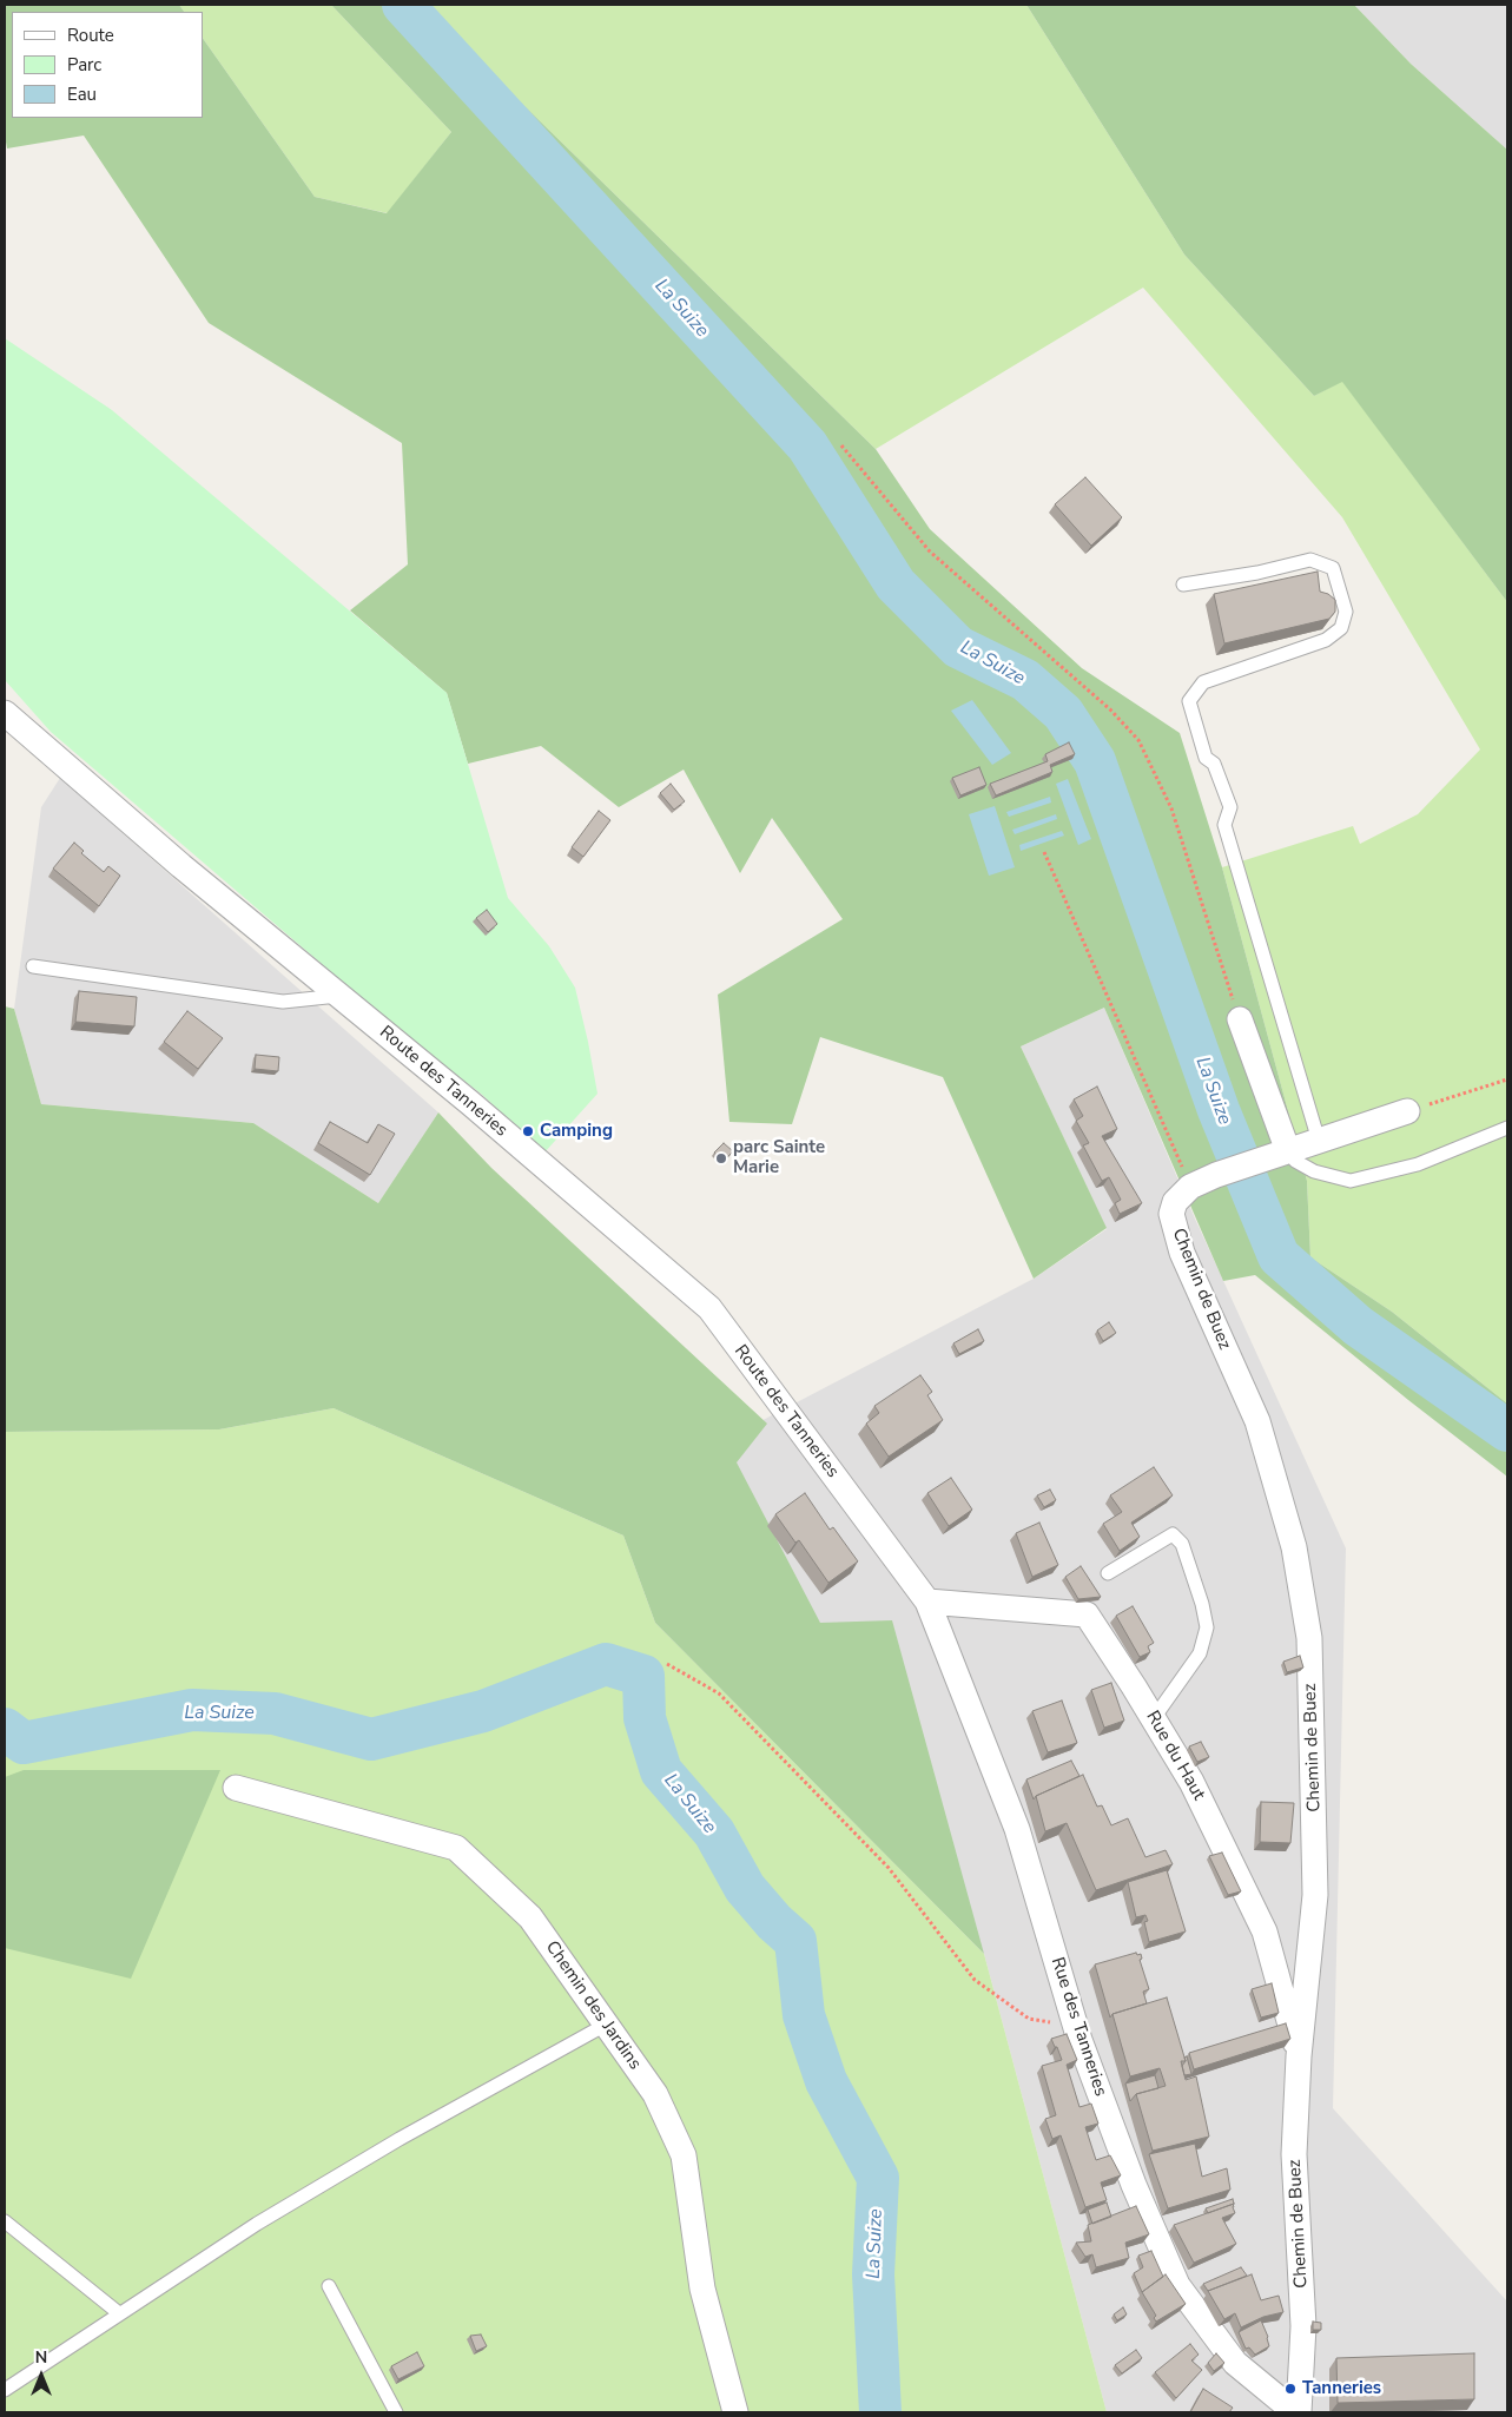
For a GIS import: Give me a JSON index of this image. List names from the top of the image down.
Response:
{
  "streets": {
    "street": [
      "Route des Tanneries",
      "Chemin de Buez",
      "Rue du Haut",
      "Chemin des Jardins",
      "Rue des Tanneries"
    ]
  },
  "crossings": [
    ["Route des Tanneries", "Rue du Haut"],
    ["Route des Tanneries", "Rue des Tanneries"],
    ["Chemin de Buez", "Rue du Haut"],
    ["Chemin de Buez", "Rue des Tanneries"],
    ["Rue du Haut", "Rue des Tanneries"]
  ],
  "water": ["La Suize"],
  "places": ["Camping", "parc Sainte Marie", "Tanneries"],
  "legend": ["Route", "Parc", "Eau"],
  "north": "top"
}
